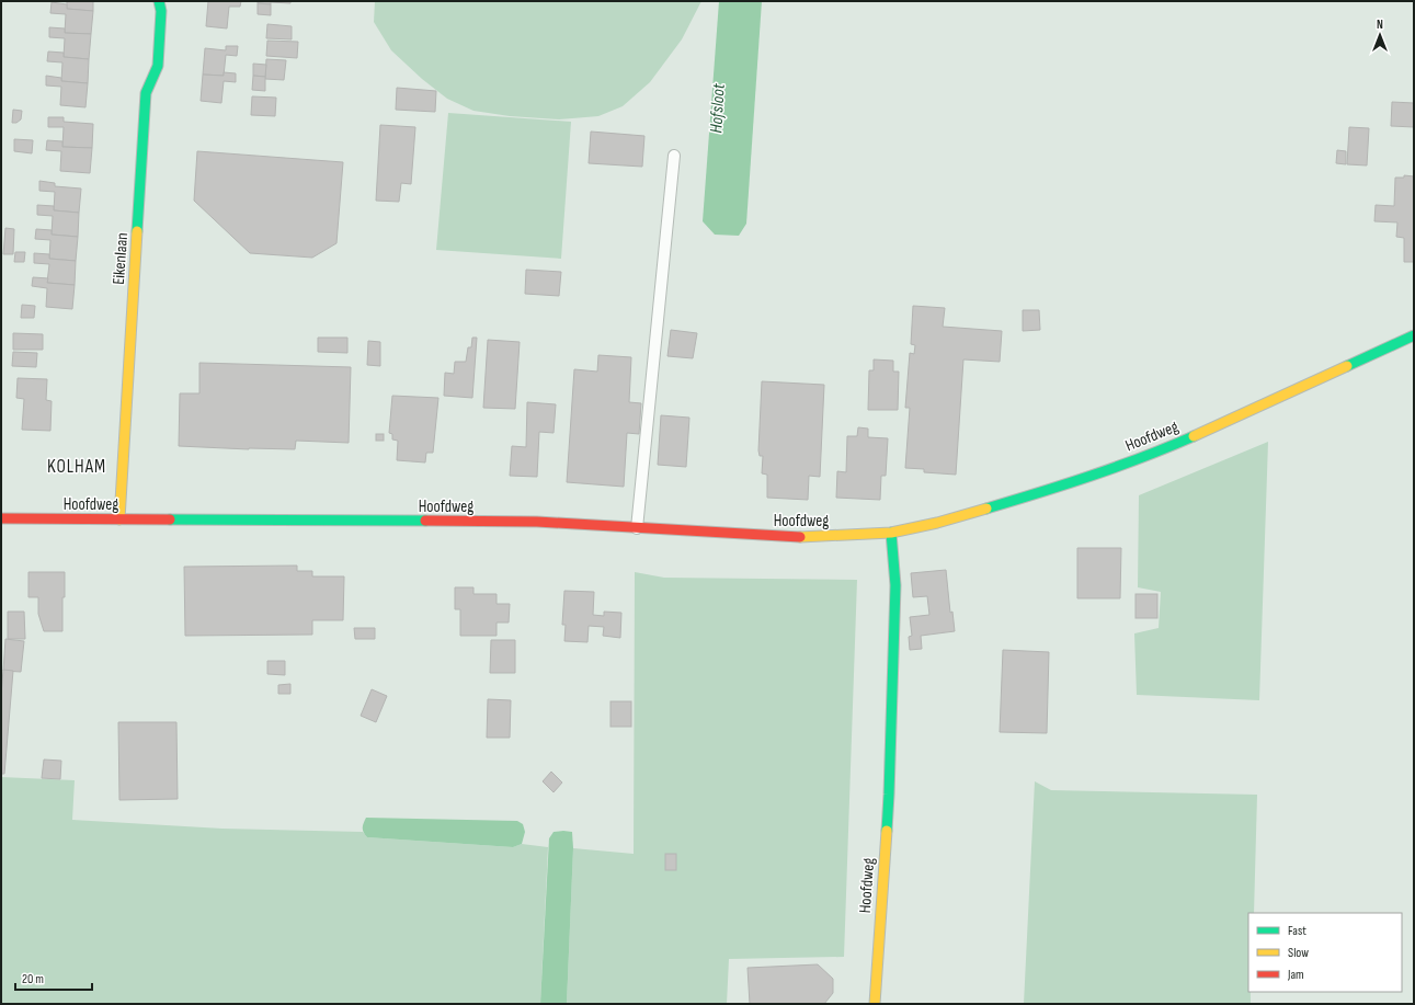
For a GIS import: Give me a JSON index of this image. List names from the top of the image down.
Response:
{
  "streets": {
    "main road": ["Eikenlaan", "Hoofdweg"]
  },
  "crossings": [
    ["Eikenlaan", "Hoofdweg"]
  ],
  "districts": ["KOLHAM"],
  "water": ["Hofsloot"],
  "legend": ["Fast", "Slow", "Jam"],
  "scale_bar": "20 m",
  "north": "top"
}
